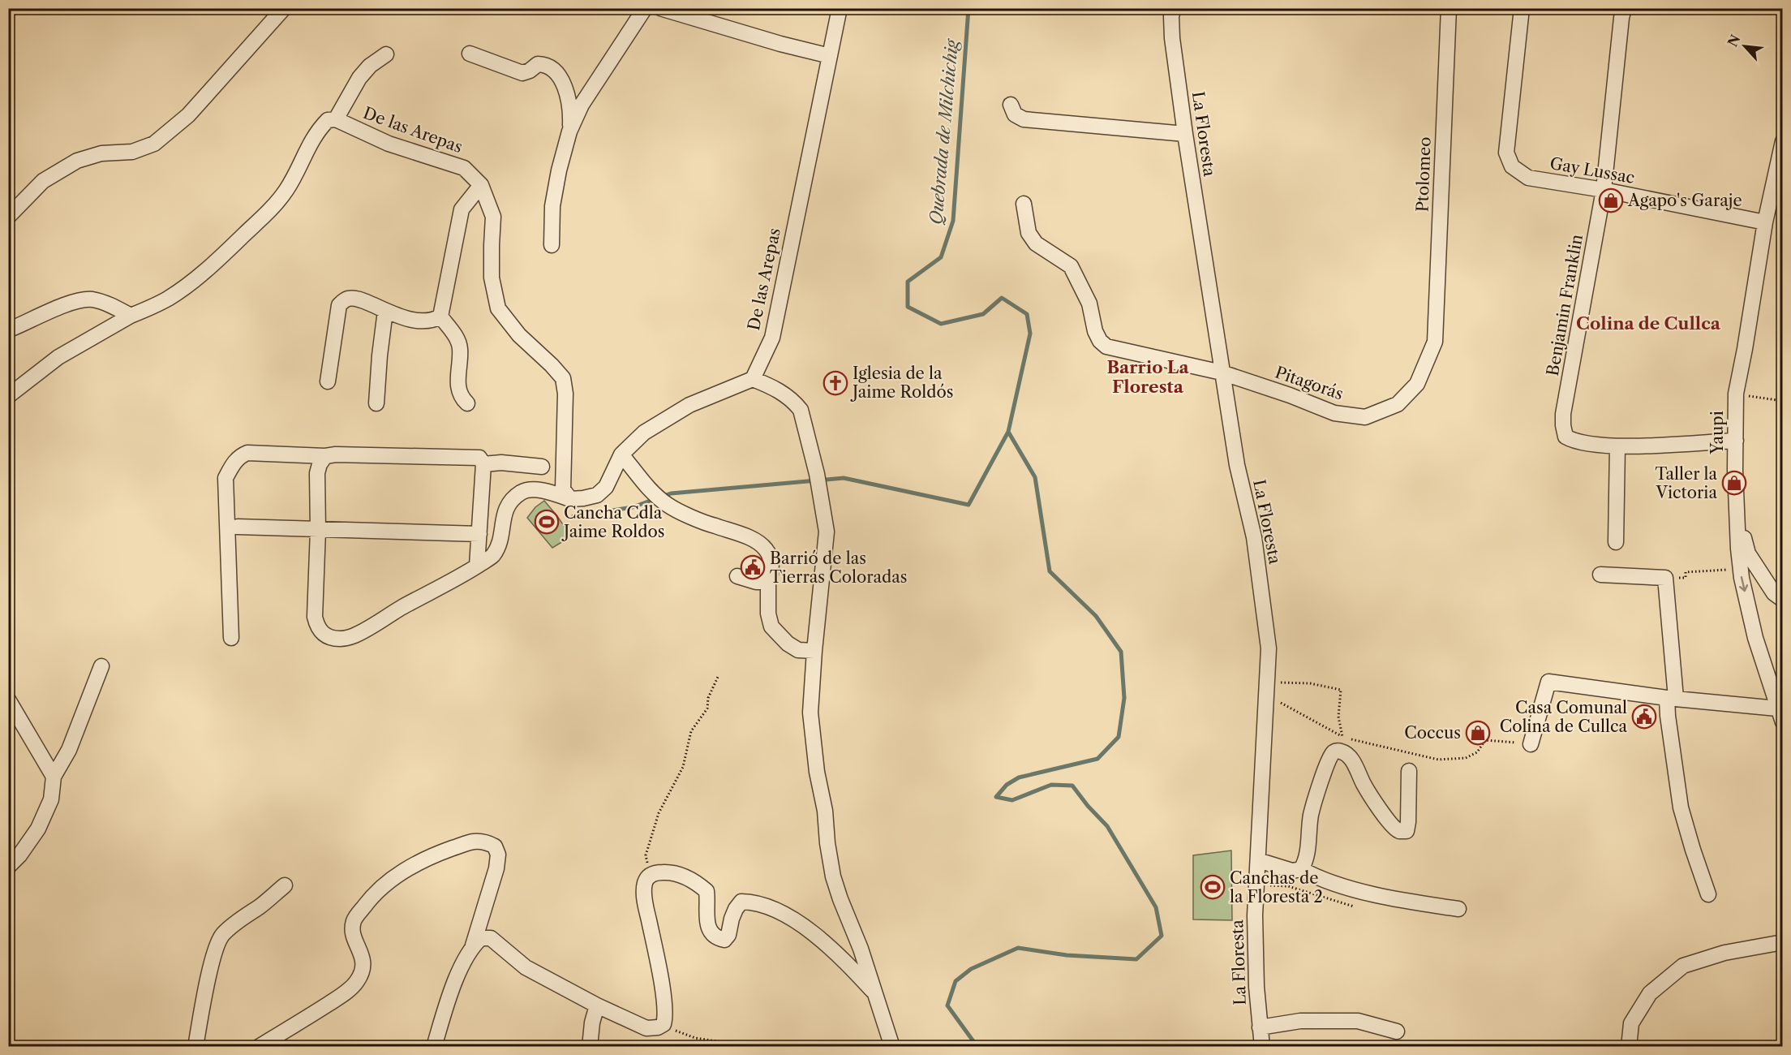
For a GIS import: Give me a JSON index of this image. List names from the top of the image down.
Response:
{
  "streets": {
    "street": [
      "De las Arepas",
      "La Floresta",
      "Gay Lussac",
      "Ptolomeo",
      "Benjamin Franklin",
      "Pitagorás",
      "Yaupi"
    ]
  },
  "crossings": [
    ["La Floresta", "Pitagorás"],
    ["Gay Lussac", "Benjamin Franklin"],
    ["Gay Lussac", "Yaupi"],
    ["Ptolomeo", "Pitagorás"],
    ["Benjamin Franklin", "Yaupi"]
  ],
  "districts": ["Colina de Cullca", "Barrio La Floresta"],
  "water": ["Quebrada de Milchichig"],
  "places": {
    "shop": ["Agapo's Garaje", "Taller la Victoria", "Coccus"],
    "church": ["Iglesia de la Jaime Roldós"],
    "sports": ["Cancha Cdla Jaime Roldos", "Canchas de la Floresta 2"],
    "public building": ["Barrió de las Tierras Coloradas", "Casa Comunal Colina de Cullca"]
  },
  "north": "top left"
}
